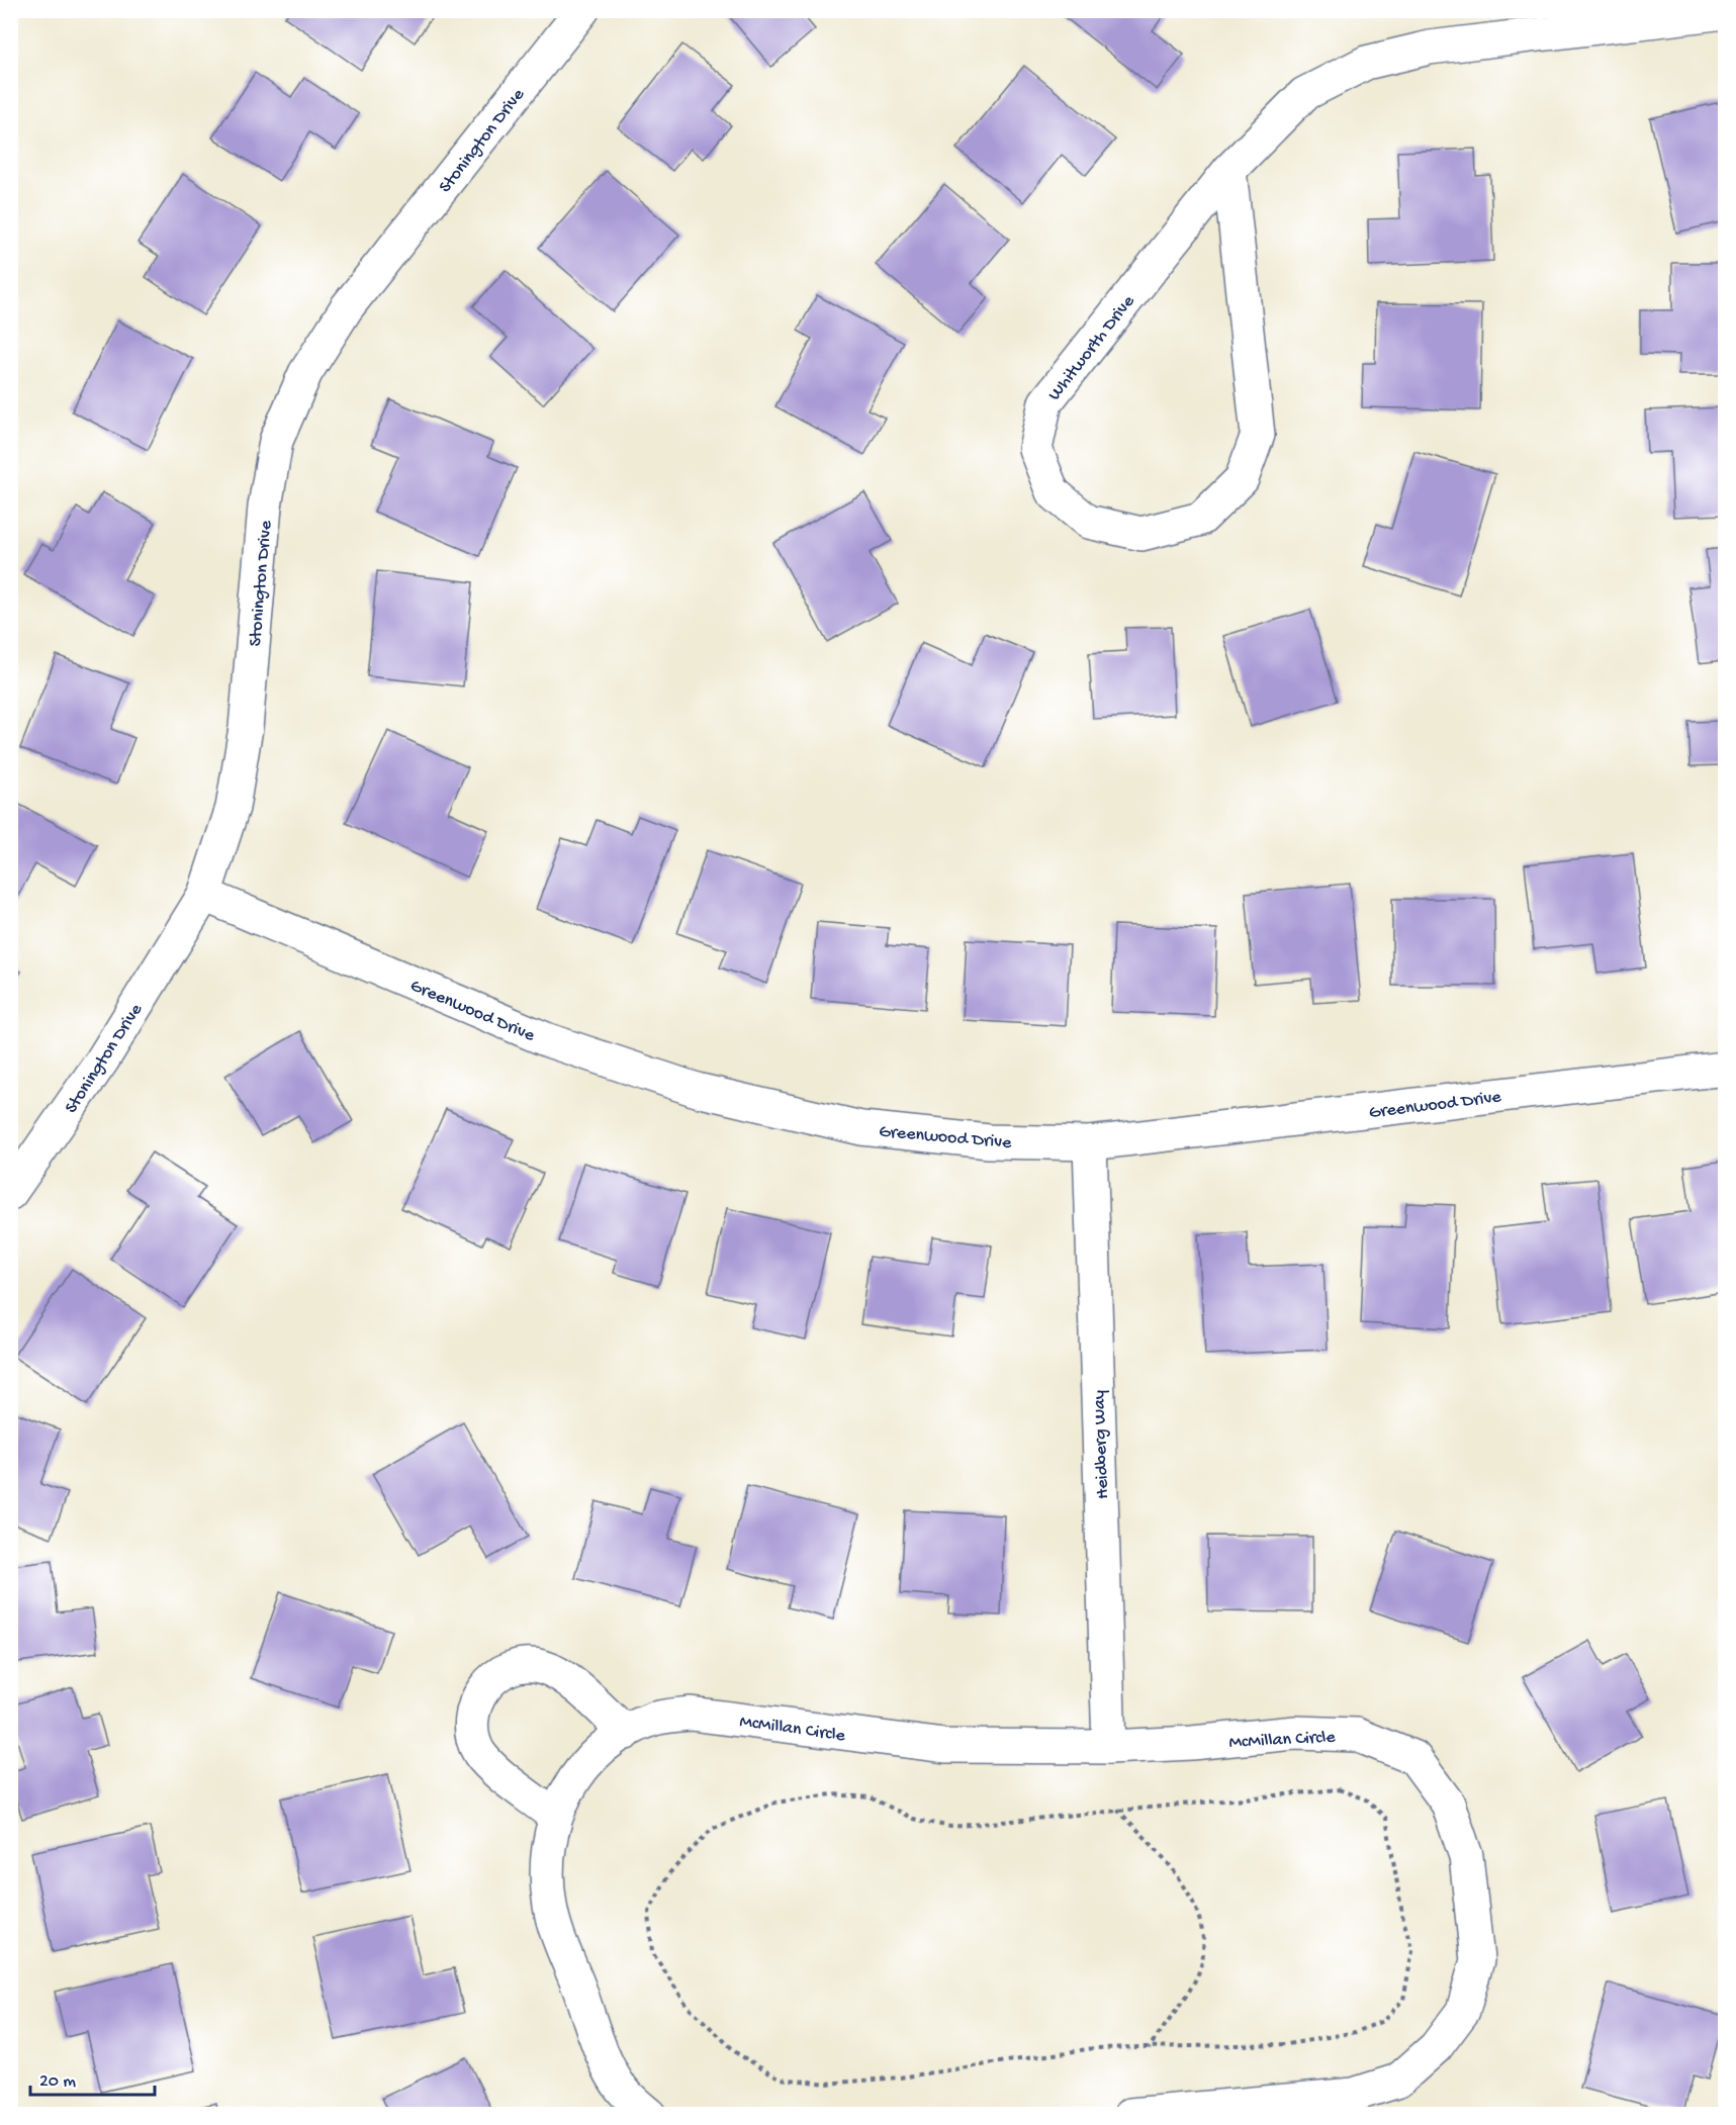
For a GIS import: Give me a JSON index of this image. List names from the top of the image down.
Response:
{
  "streets": {
    "street": [
      "Stonington Drive",
      "Whitworth Drive",
      "Greenwood Drive",
      "Heidberg Way",
      "McMillan Circle"
    ]
  },
  "crossings": [
    ["Stonington Drive", "Greenwood Drive"],
    ["Greenwood Drive", "Heidberg Way"],
    ["Heidberg Way", "McMillan Circle"]
  ],
  "scale_bar": "20 m"
}
